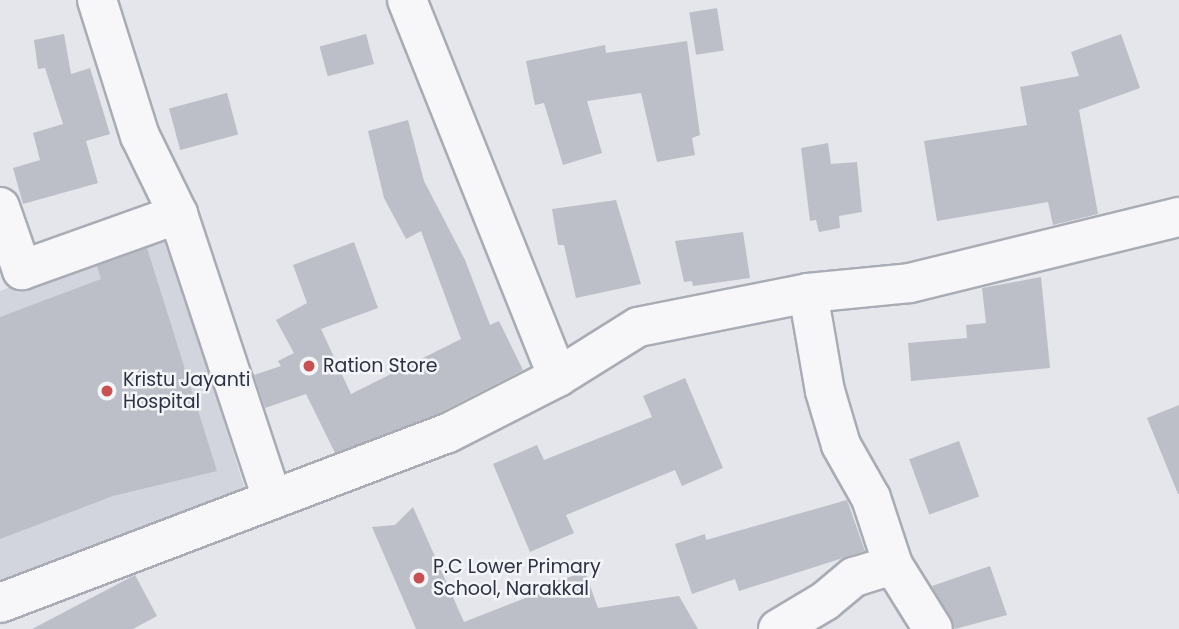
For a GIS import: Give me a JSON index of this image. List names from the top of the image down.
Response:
{
  "places": ["Ration Store", "Kristu Jayanti Hospital", "P.C Lower Primary School, Narakkal"]
}
